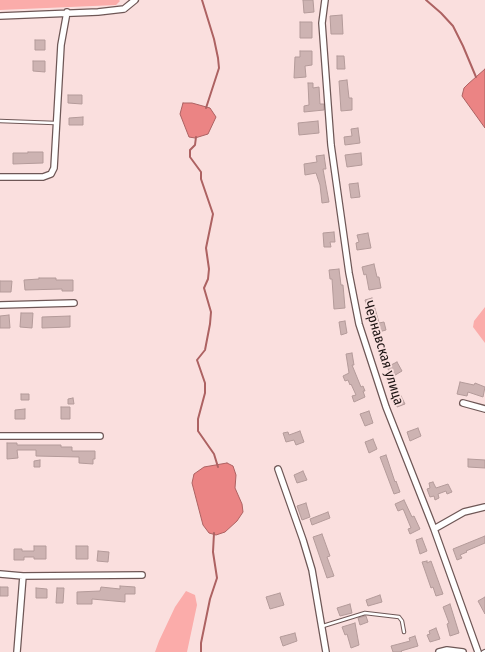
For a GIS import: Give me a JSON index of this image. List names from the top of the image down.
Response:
{
  "streets": {
    "street": ["Чернавская улица"]
  }
}
